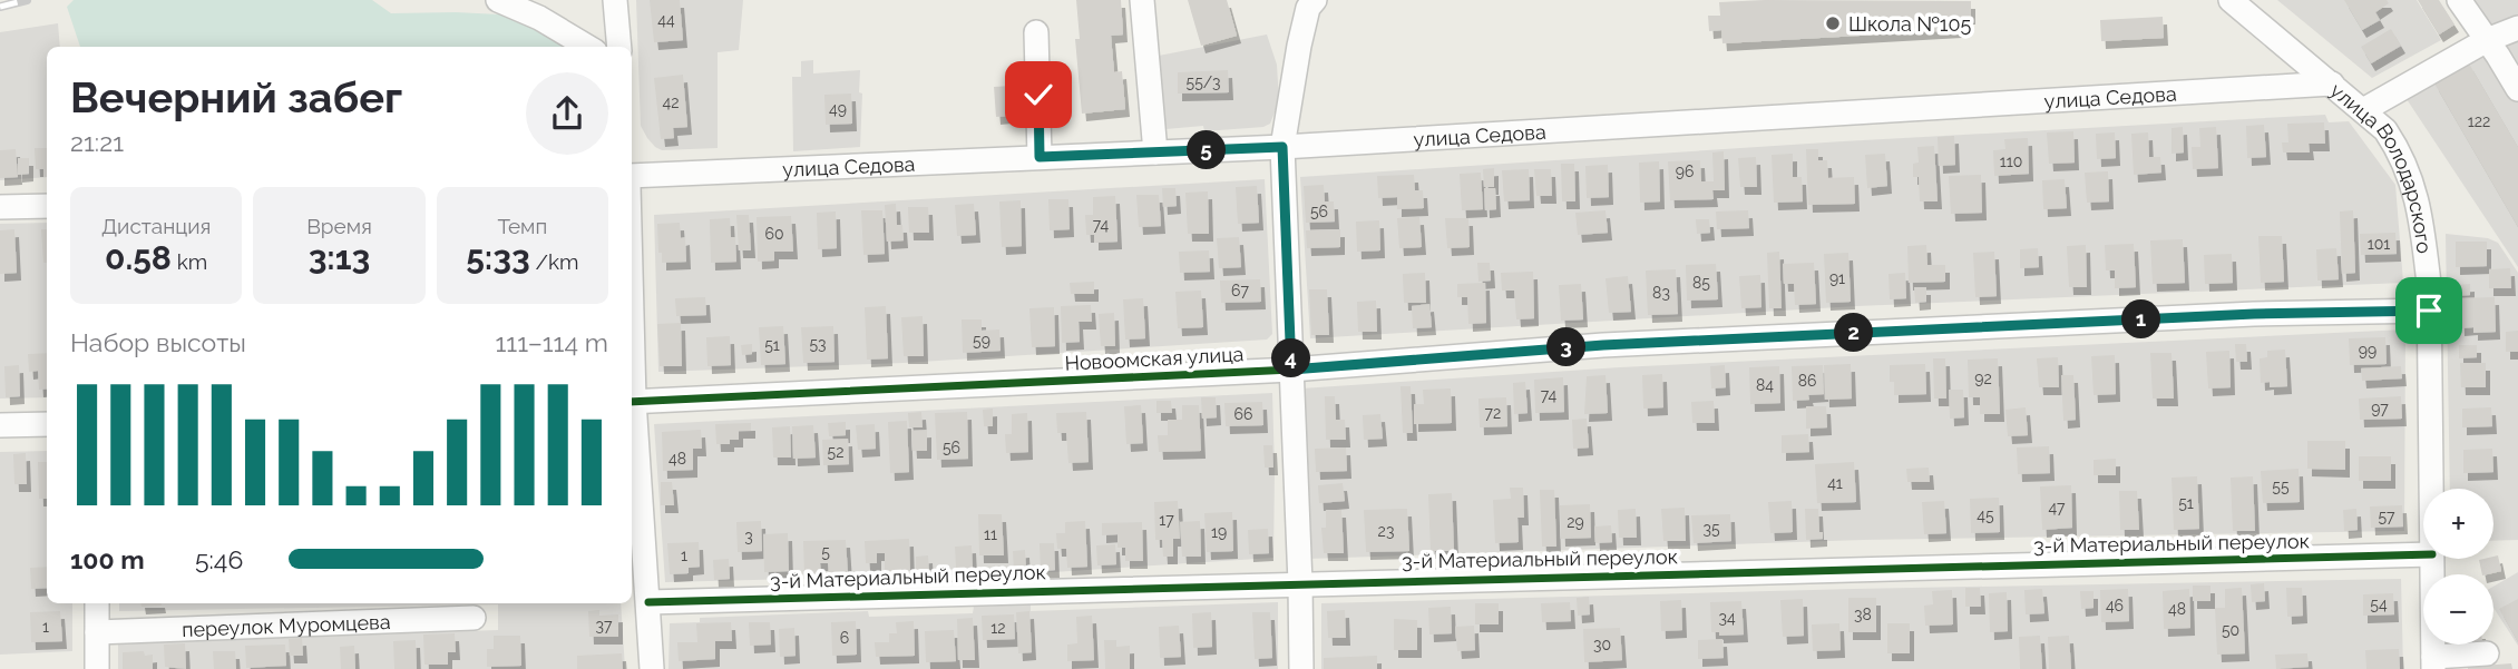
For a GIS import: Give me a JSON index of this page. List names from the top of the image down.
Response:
{
  "streets": {
    "street": [
      "улица Седова",
      "улица Володарского",
      "Новоомская улица",
      "3-й Материальный переулок",
      "переулок Муромцева"
    ]
  },
  "crossings": [
    ["улица Седова", "улица Володарского"],
    ["улица Володарского", "Новоомская улица"]
  ],
  "places": ["Школа №105"],
  "house_numbers": [
    "44",
    "55/3",
    "42",
    "49",
    "122",
    "110",
    "96",
    "56",
    "74",
    "60",
    "101",
    "91",
    "85",
    "67",
    "83",
    "59",
    "53",
    "51",
    "99",
    "92",
    "86",
    "84",
    "74",
    "97",
    "72",
    "66",
    "56",
    "52",
    "48",
    "41",
    "55",
    "51",
    "47",
    "45",
    "57",
    "17",
    "29",
    "35",
    "23",
    "19",
    "11",
    "3",
    "5",
    "1",
    "54",
    "46",
    "48",
    "38",
    "34",
    "37",
    "1",
    "12",
    "50",
    "6",
    "30"
  ],
  "page": {
    "heading": ["Вечерний забег", "21:21"],
    "pins": [
      "5",
      "1",
      "2",
      "3",
      "4"
    ],
    "stats": [
      ["Дистанция", "0.58 km"],
      ["Время", "3:13"],
      ["Темп", "5:33 /km"]
    ],
    "chart": ["Набор высоты", "111–114 m"],
    "map_buttons": ["+", "−"],
    "list": [
      {
        "name": "100 m",
        "note": "5:46"
      }
    ]
  }
}
